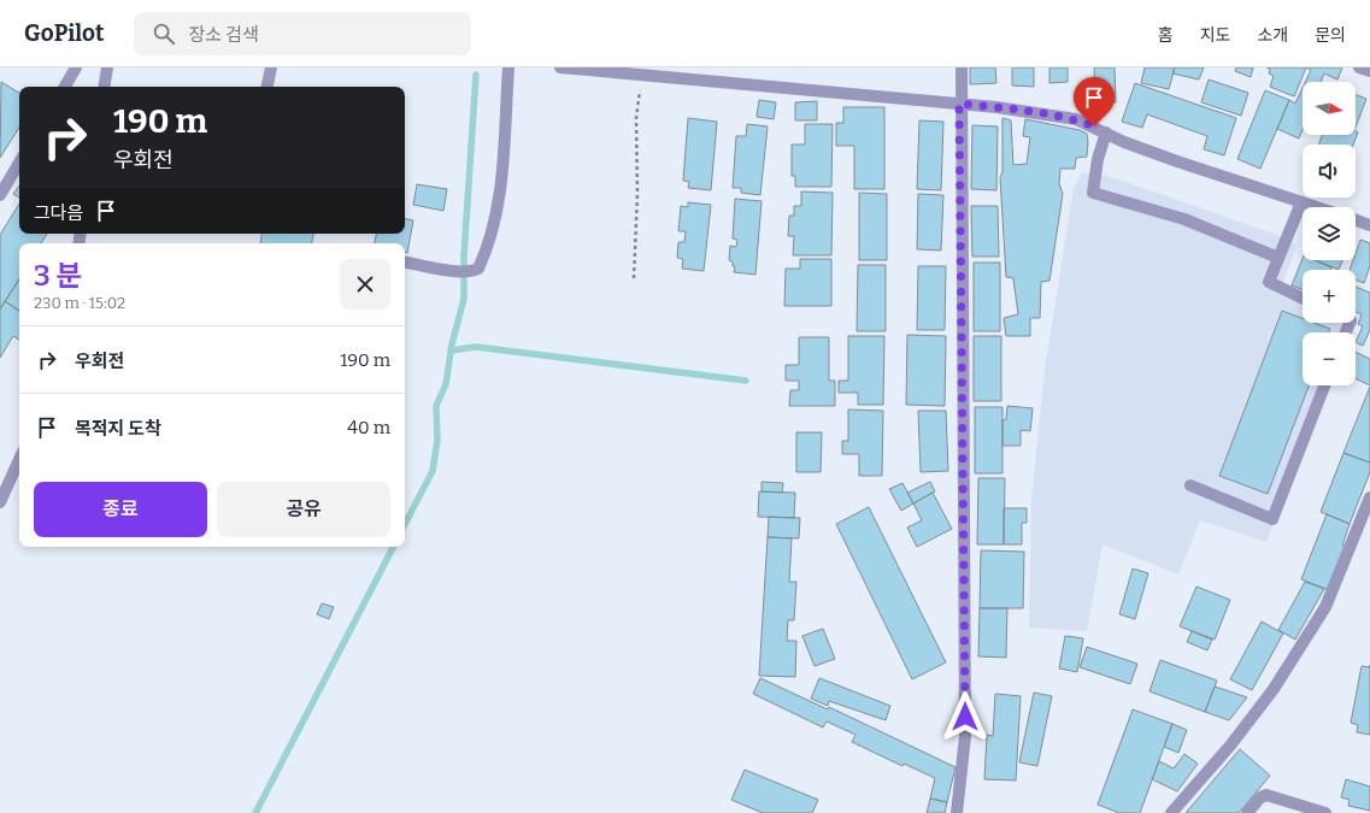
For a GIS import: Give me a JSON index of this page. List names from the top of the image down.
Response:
{
  "north": "right",
  "page": {
    "header": "GoPilot",
    "search": "장소 검색",
    "nav": [
      "홈",
      "지도",
      "소개",
      "문의"
    ],
    "map_buttons": ["+", "−"],
    "turn": ["190 m", "우회전"],
    "then": "그다음",
    "heading": ["3 분", "230 m · 15:02"],
    "list": [
      {
        "name": "우회전",
        "value": "190 m"
      },
      {
        "name": "목적지 도착",
        "value": "40 m"
      }
    ],
    "buttons": ["종료", "공유"]
  }
}
